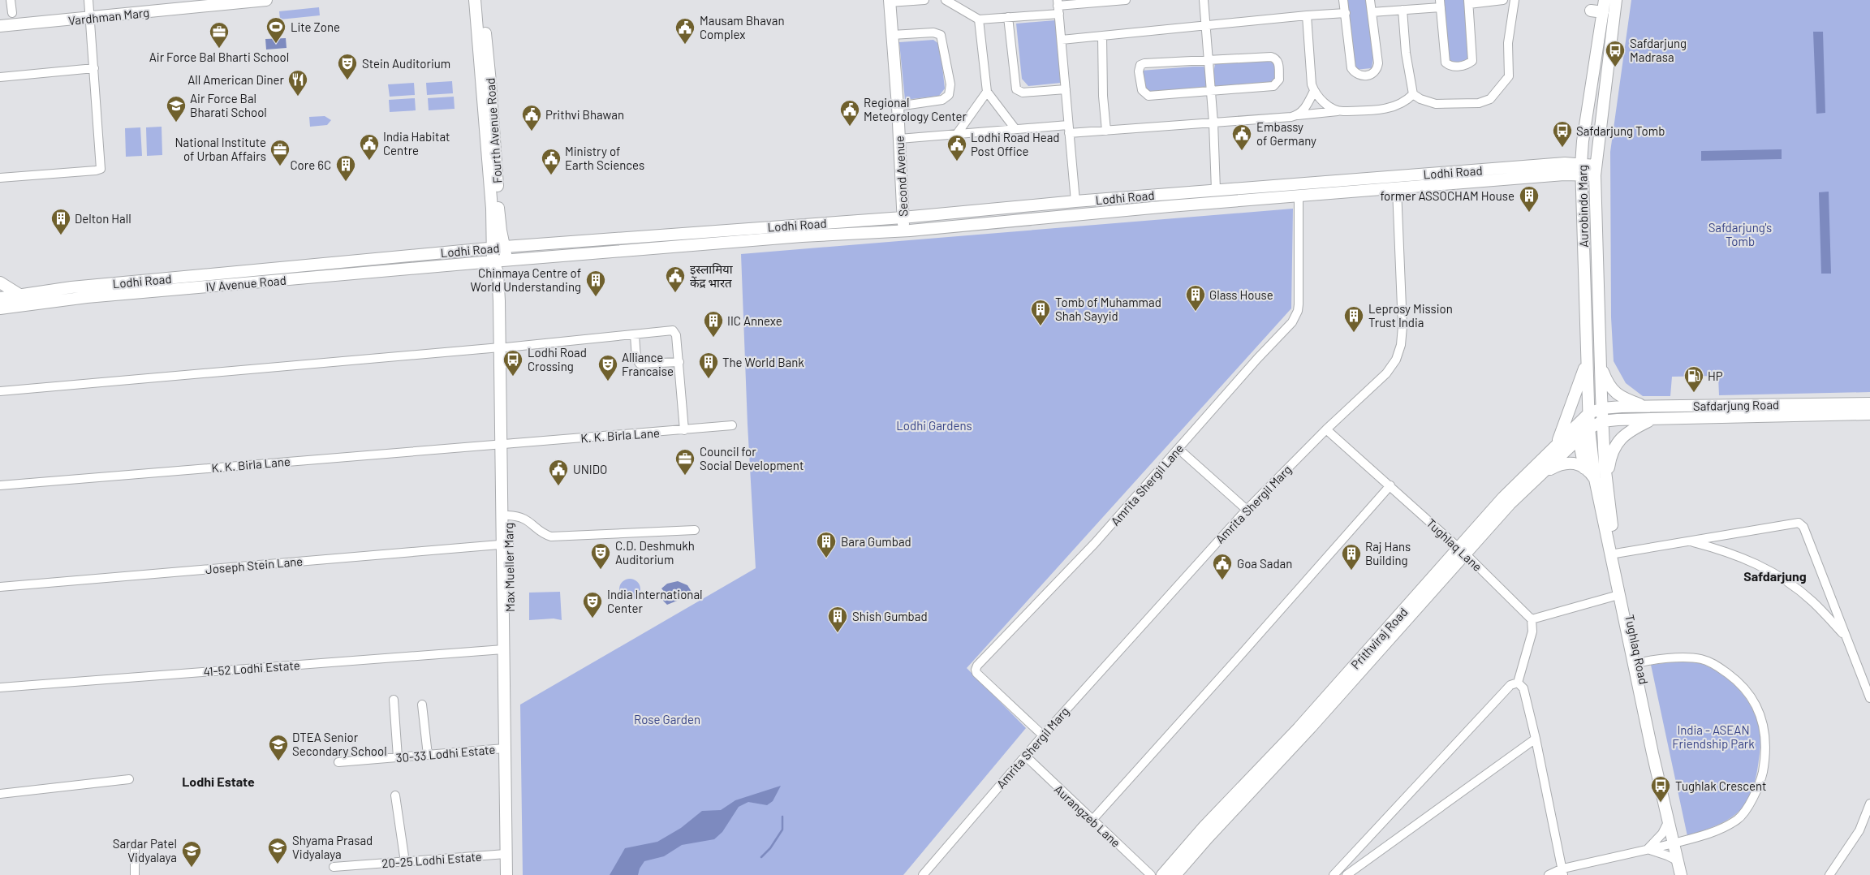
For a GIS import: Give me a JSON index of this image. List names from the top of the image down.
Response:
{
  "streets": {
    "main road": [
      "Vardhman Marg",
      "Fourth Avenue Road",
      "Lodhi Road",
      "Second Avenue",
      "Aurobindo Marg",
      "IV Avenue Road",
      "Safdarjung Road",
      "Max Mueller Marg",
      "Prithviraj Road",
      "Tughlaq Road"
    ],
    "street": [
      "K. K. Birla Lane",
      "Amrita Shergil Lane",
      "Amrita Shergil Marg",
      "Tughlaq Lane",
      "Joseph Stein Lane",
      "41-52 Lodhi Estate",
      "30-33 Lodhi Estate",
      "Aurangzeb Lane",
      "20-25 Lodhi Estate"
    ]
  },
  "crossings": [
    ["Fourth Avenue Road", "Lodhi Road"],
    ["Fourth Avenue Road", "IV Avenue Road"],
    ["Fourth Avenue Road", "Max Mueller Marg"],
    ["Lodhi Road", "Second Avenue"],
    ["Lodhi Road", "Aurobindo Marg"],
    ["Lodhi Road", "IV Avenue Road"],
    ["Lodhi Road", "Amrita Shergil Lane"],
    ["Lodhi Road", "Amrita Shergil Marg"],
    ["Lodhi Road", "Max Mueller Marg"],
    ["Aurobindo Marg", "Safdarjung Road"],
    ["Aurobindo Marg", "Prithviraj Road"],
    ["Aurobindo Marg", "Tughlaq Road"],
    ["IV Avenue Road", "Max Mueller Marg"],
    ["Safdarjung Road", "Prithviraj Road"],
    ["Safdarjung Road", "Tughlaq Road"],
    ["K. K. Birla Lane", "Max Mueller Marg"],
    ["Amrita Shergil Lane", "Amrita Shergil Marg"],
    ["Amrita Shergil Marg", "Tughlaq Lane"],
    ["Amrita Shergil Marg", "Aurangzeb Lane"],
    ["Tughlaq Lane", "Prithviraj Road"],
    ["Joseph Stein Lane", "Max Mueller Marg"],
    ["Max Mueller Marg", "41-52 Lodhi Estate"],
    ["Max Mueller Marg", "30-33 Lodhi Estate"],
    ["Max Mueller Marg", "20-25 Lodhi Estate"],
    ["Prithviraj Road", "Tughlaq Road"]
  ],
  "districts": ["Safdarjung", "Lodhi Estate"],
  "parks": [
    "Safdarjung's Tomb",
    "Lodhi Gardens",
    "Rose Garden",
    "India - ASEAN Friendship Park"
  ],
  "places": {
    "sports": ["Lite Zone"],
    "public building": [
      "Mausam Bhavan Complex",
      "Regional Meteorology Center",
      "Prithvi Bhawan",
      "Embassy of Germany",
      "India Habitat Centre",
      "Lodhi Road Head Post Office",
      "Ministry of Earth Sciences",
      "इस्लामिया केंद्र भारत",
      "UNIDO",
      "Goa Sadan"
    ],
    "office": ["Air Force Bal Bharti School", "National Institute of Urban Affairs", "Council for Social Development"],
    "bus stop": [
      "Safdarjung Madrasa",
      "Safdarjung Tomb",
      "Lodhi Road Crossing",
      "Tughlak Crescent"
    ],
    "theatre": [
      "Stein Auditorium",
      "Alliance Francaise",
      "C.D. Deshmukh Auditorium",
      "India International Center"
    ],
    "restaurant": ["All American Diner"],
    "school or university": [
      "Air Force Bal Bharati School",
      "DTEA Senior Secondary School",
      "Shyama Prasad Vidyalaya",
      "Sardar Patel Vidyalaya"
    ],
    "building": [
      "Core 6C",
      "former ASSOCHAM House",
      "Delton Hall",
      "Chinmaya Centre of World Understanding",
      "Glass House",
      "Tomb of Muhammad Shah Sayyid",
      "Leprosy Mission Trust India",
      "IIC Annexe",
      "The World Bank",
      "Bara Gumbad",
      "Raj Hans Building",
      "Shish Gumbad"
    ],
    "fuel station": ["HP"]
  }
}
